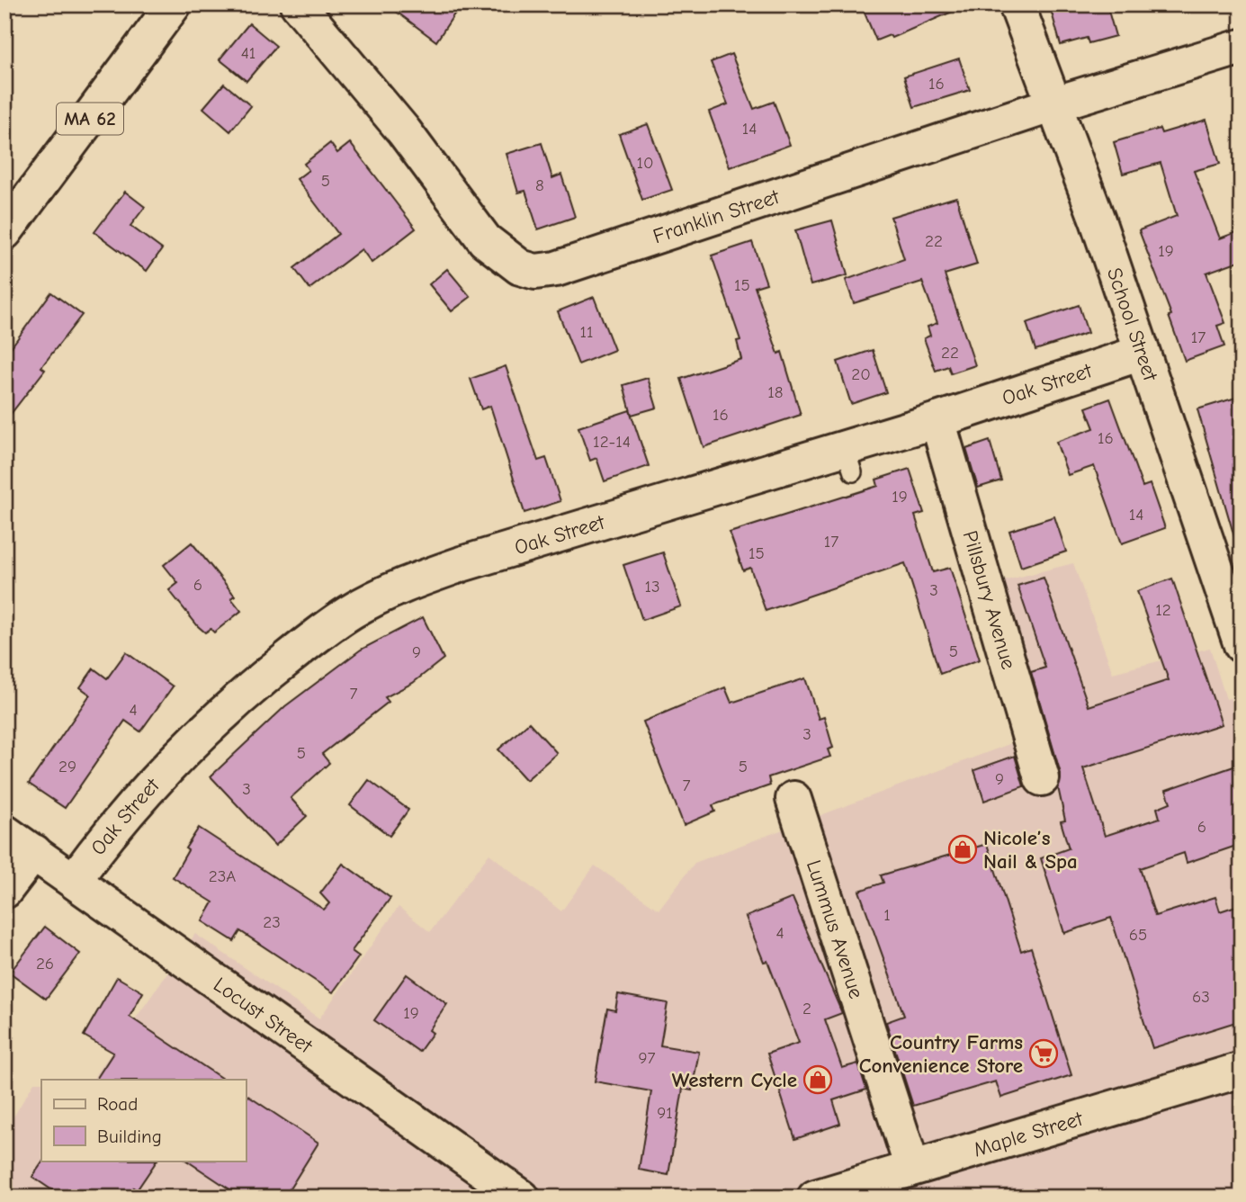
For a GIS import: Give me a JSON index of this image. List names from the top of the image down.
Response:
{
  "streets": {
    "street": [
      "MA 62",
      "Franklin Street",
      "School Street",
      "Oak Street",
      "Pillsbury Avenue",
      "Lummus Avenue",
      "Locust Street",
      "Maple Street"
    ]
  },
  "crossings": [
    ["Franklin Street", "School Street"],
    ["School Street", "Oak Street"],
    ["Oak Street", "Pillsbury Avenue"],
    ["Oak Street", "Locust Street"],
    ["Lummus Avenue", "Maple Street"]
  ],
  "places": {
    "shop": ["Nicole’s Nail & Spa", "Western Cycle"],
    "supermarket": ["Country Farms Convenience Store"]
  },
  "house_numbers": [
    "41",
    "16",
    "14",
    "10",
    "5",
    "8",
    "22",
    "19",
    "15",
    "11",
    "17",
    "22",
    "20",
    "18",
    "16",
    "16",
    "12-14",
    "19",
    "14",
    "17",
    "15",
    "6",
    "13",
    "3",
    "12",
    "5",
    "9",
    "7",
    "4",
    "3",
    "5",
    "29",
    "5",
    "9",
    "7",
    "3",
    "6",
    "23A",
    "1",
    "23",
    "4",
    "65",
    "26",
    "63",
    "2",
    "19",
    "97",
    "91"
  ],
  "legend": ["Road", "Building"]
}
